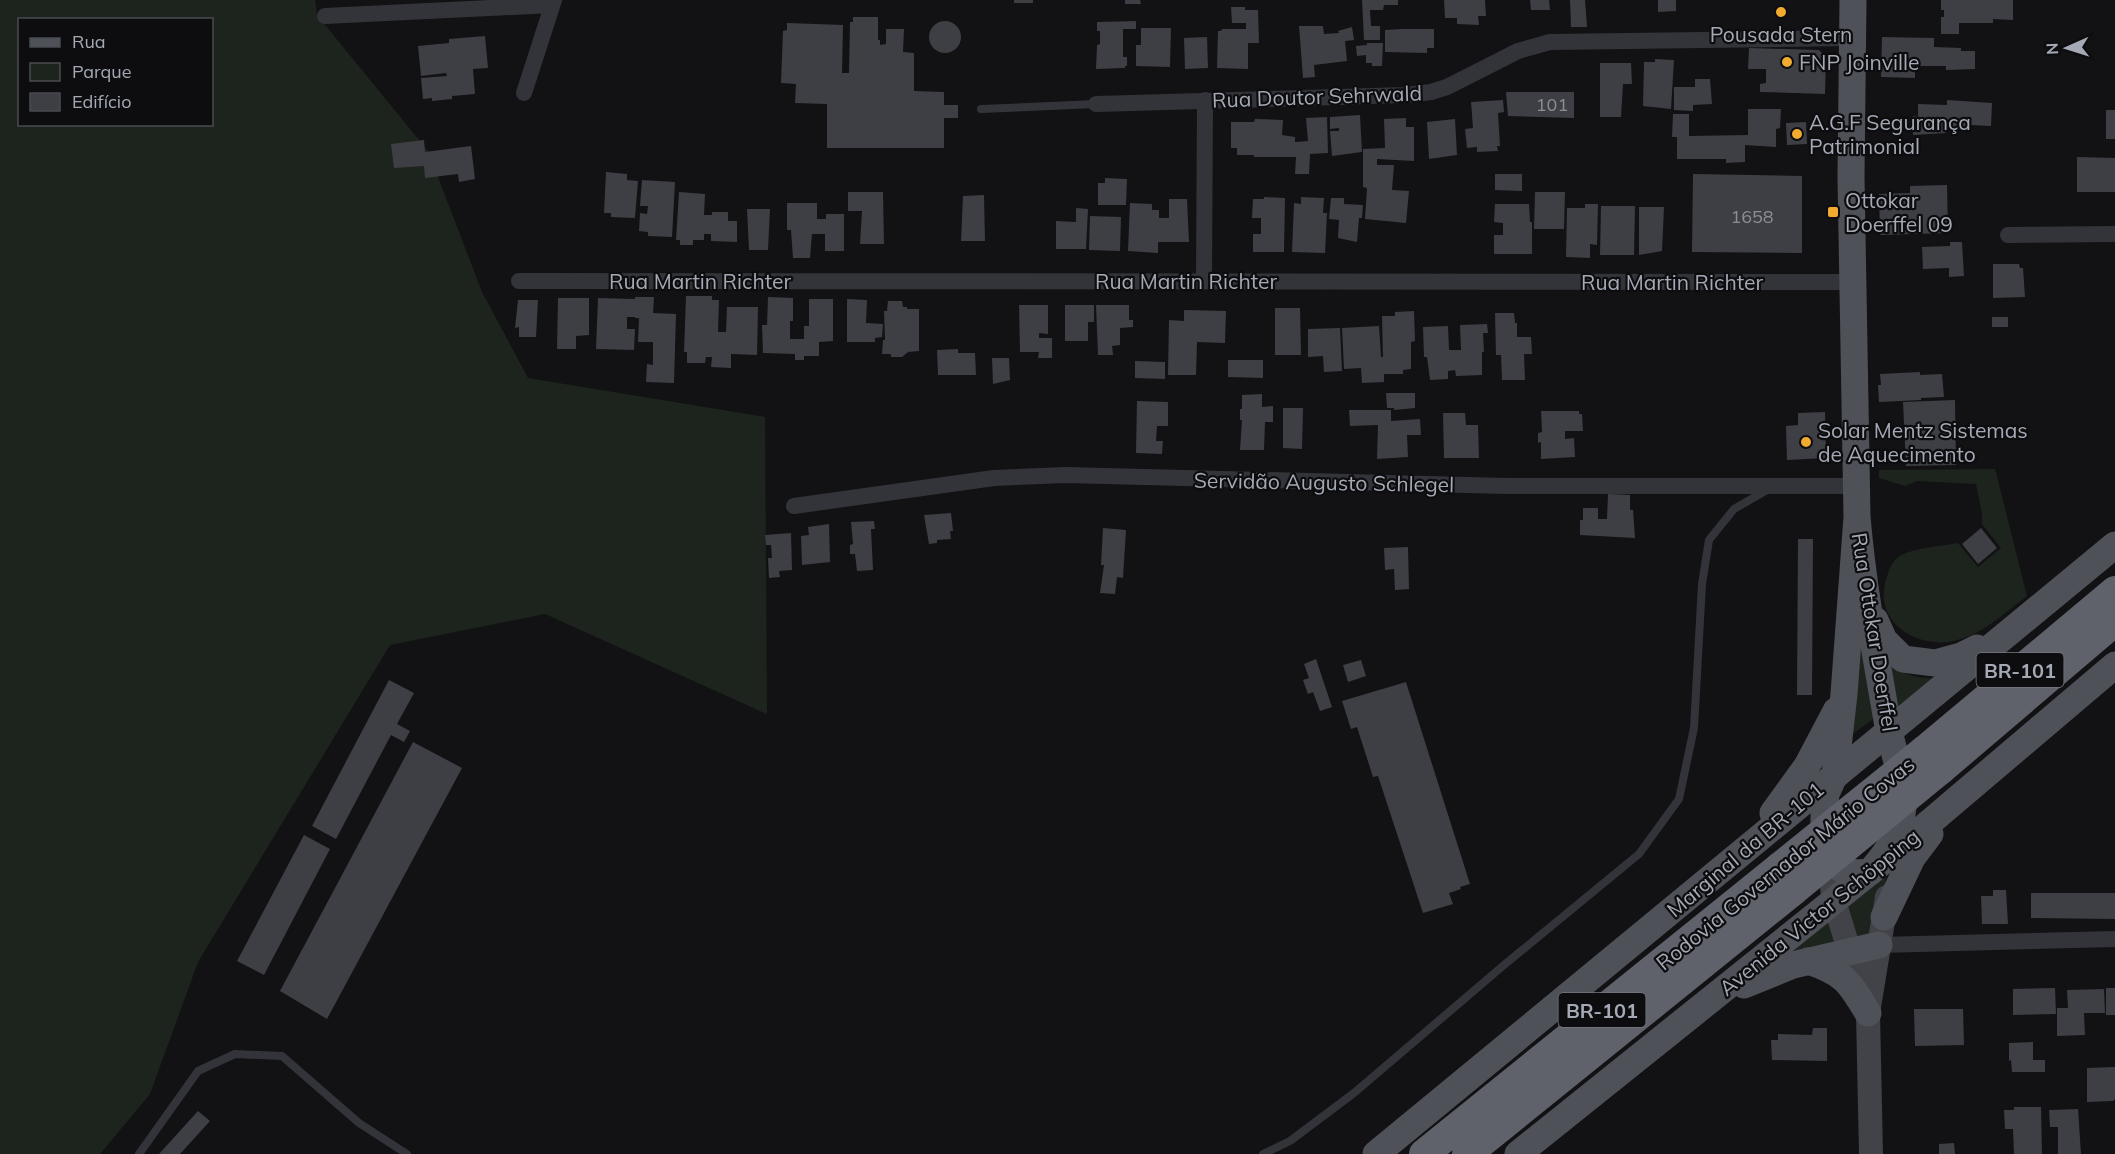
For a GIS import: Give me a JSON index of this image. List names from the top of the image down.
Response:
{
  "streets": {
    "highway": ["BR-101", "Rodovia Governador Mário Covas"],
    "main road": ["Rua Ottokar Doerffel", "Marginal da BR-101", "Avenida Victor Schöpping"],
    "street": ["Rua Doutor Sehrwald", "Rua Martin Richter", "Servidão Augusto Schlegel"]
  },
  "crossings": [
    ["Rua Doutor Sehrwald", "Rua Ottokar Doerffel"],
    ["Rua Martin Richter", "Rua Ottokar Doerffel"],
    ["Servidão Augusto Schlegel", "Rua Ottokar Doerffel"],
    ["Rua Ottokar Doerffel", "Marginal da BR-101"],
    ["Rua Ottokar Doerffel", "Avenida Victor Schöpping"],
    ["Marginal da BR-101", "Avenida Victor Schöpping"]
  ],
  "places": {
    "other": [
      "Pousada Stern",
      "FNP Joinville",
      "A.G.F Segurança Patrimonial",
      "Solar Mentz Sistemas de Aquecimento"
    ],
    "transit": ["Ottokar Doerffel 09"]
  },
  "house_numbers": ["101", "1658"],
  "legend": ["Rua", "Parque", "Edifício"],
  "north": "left"
}
